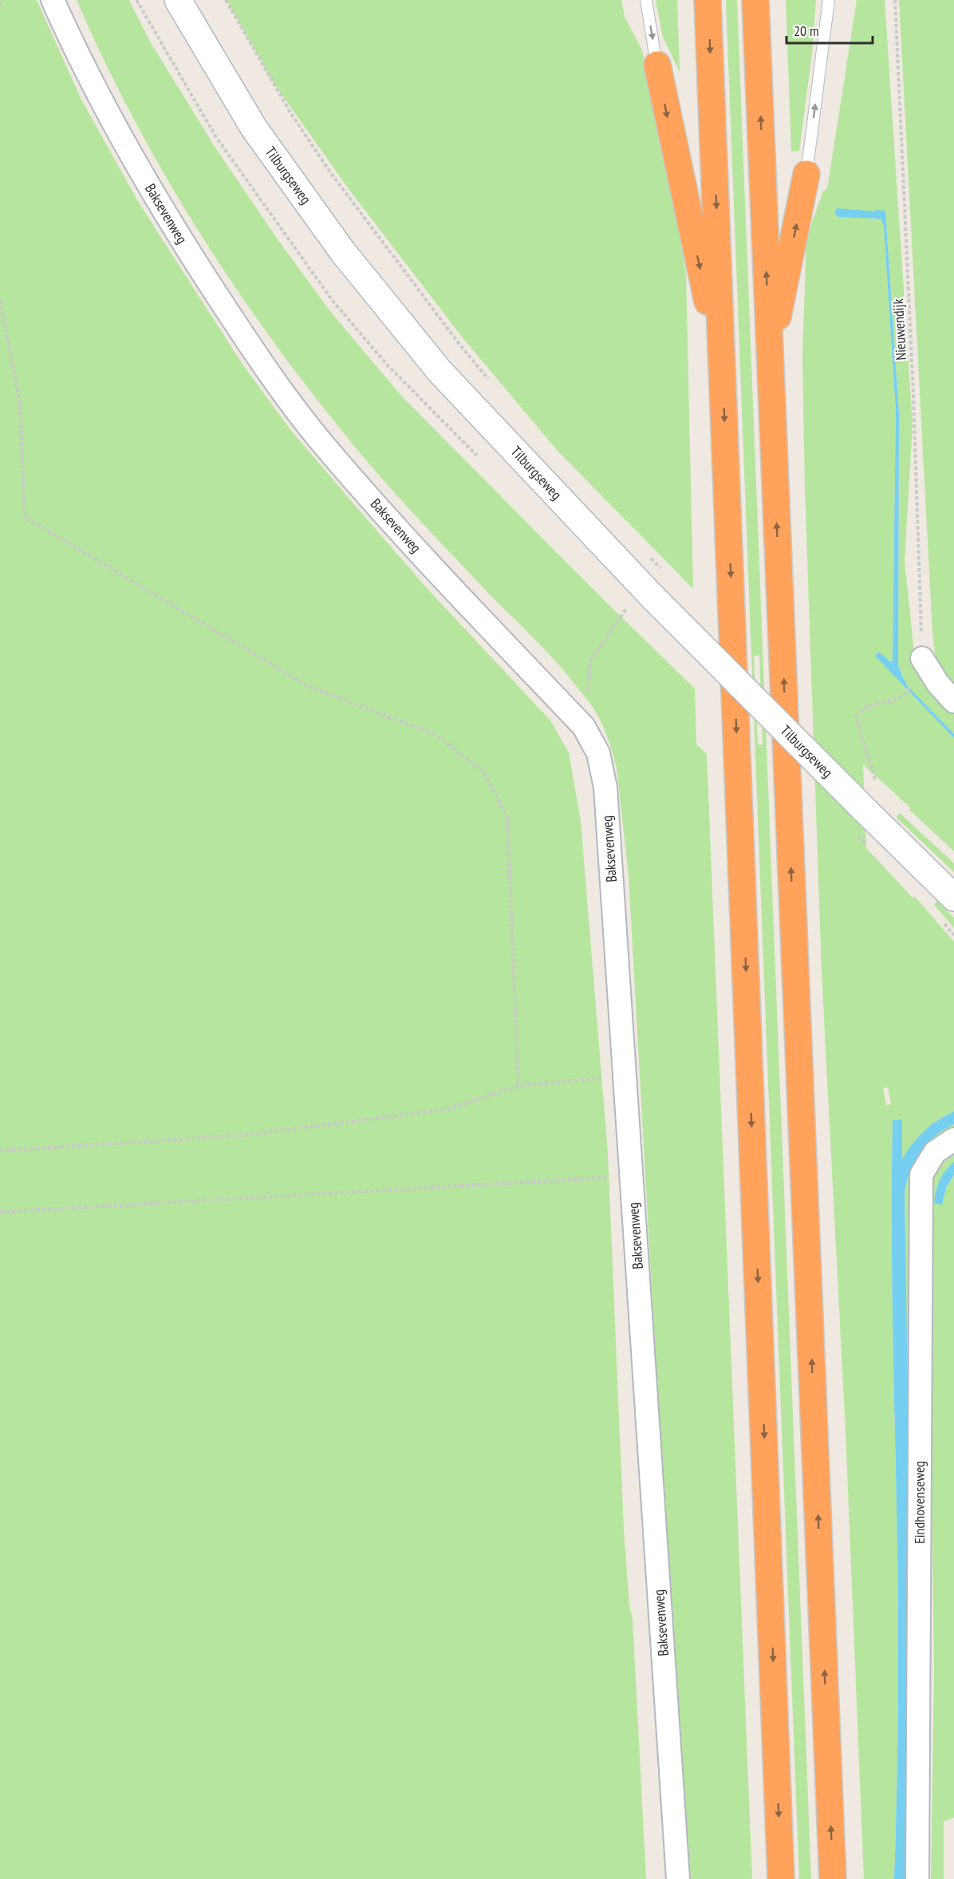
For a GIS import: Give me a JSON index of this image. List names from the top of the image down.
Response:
{
  "streets": {
    "street": ["Tilburgseweg", "Baksevenweg", "Eindhovenseweg"],
    "path": ["Nieuwendijk"]
  },
  "scale_bar": "20 m"
}
